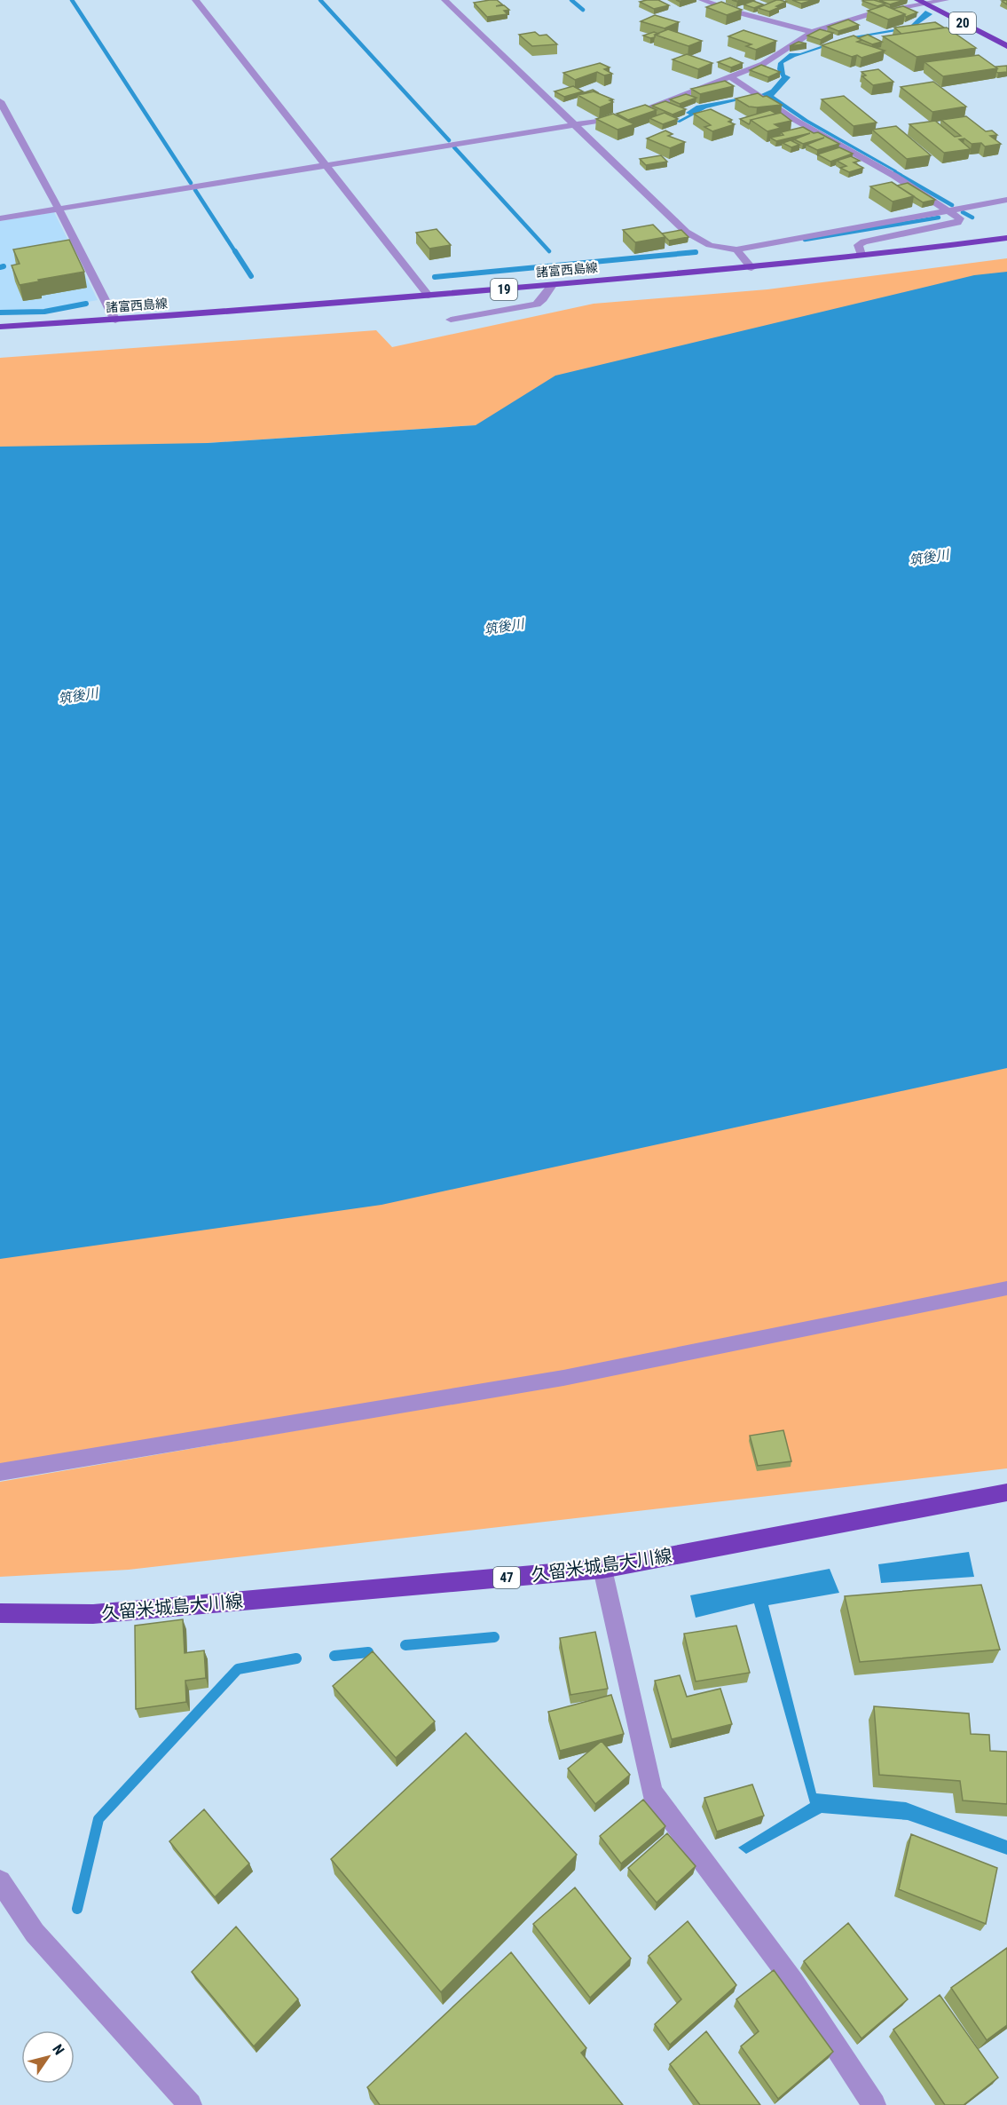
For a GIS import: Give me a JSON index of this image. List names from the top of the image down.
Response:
{
  "streets": {
    "main road": [
      "20",
      "諸富西島線",
      "19",
      "久留米城島大川線",
      "47"
    ]
  },
  "water": ["筑後川"],
  "north": "top right"
}
